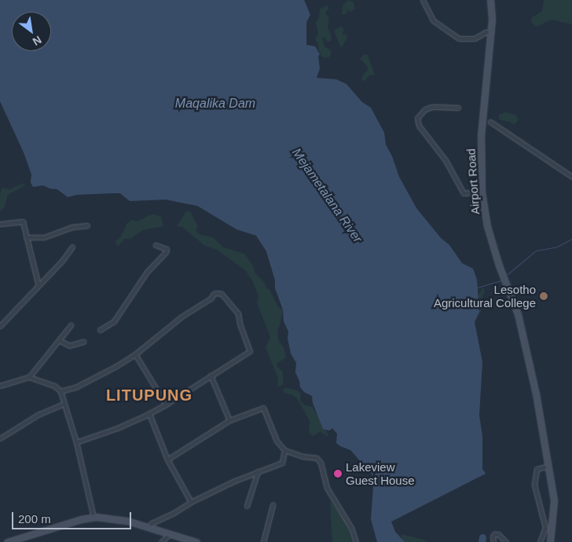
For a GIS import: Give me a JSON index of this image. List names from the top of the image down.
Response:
{
  "streets": {
    "main road": ["Airport Road"]
  },
  "districts": ["LITUPUNG"],
  "water": ["Maqalika Dam", "Mejametalana River"],
  "places": ["Lesotho Agricultural College", "Lakeview Guest House"],
  "scale_bar": "200 m",
  "north": "bottom right"
}
